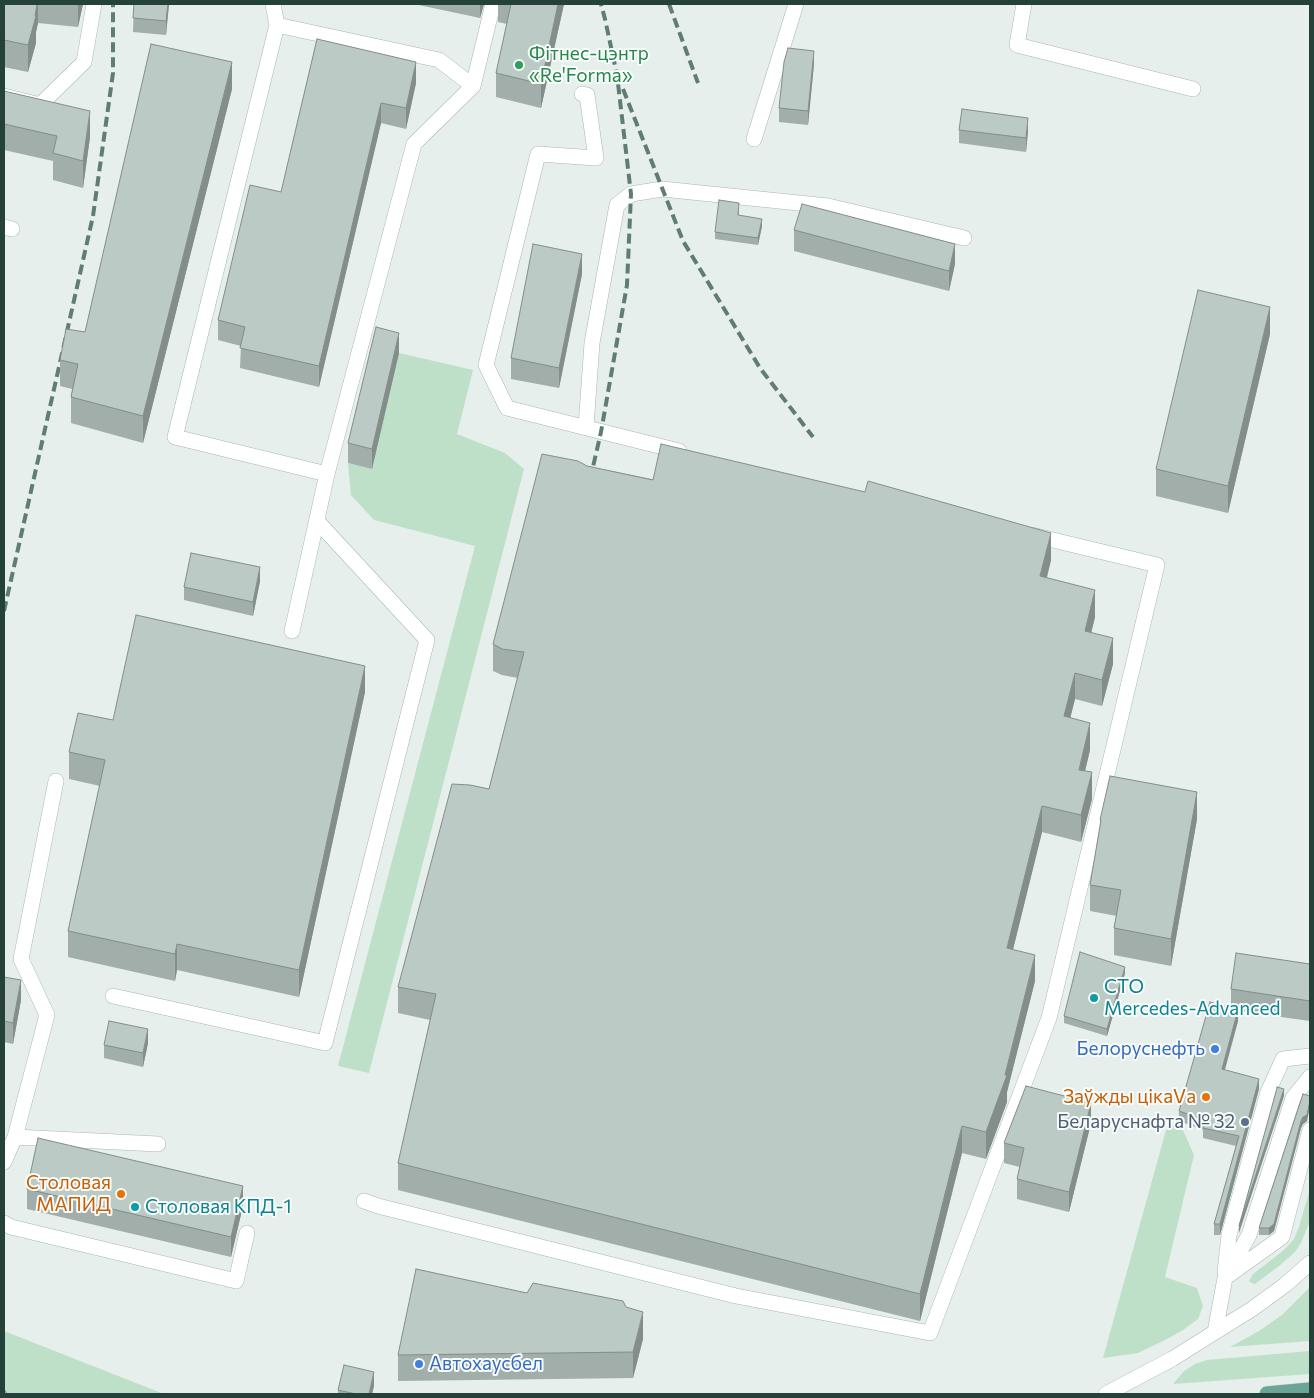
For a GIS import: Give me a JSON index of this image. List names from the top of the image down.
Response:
{
  "places": [
    "Фітнес-цэнтр «Re'Forma»",
    "СТО Mercedes-Advanced",
    "Белоруснефть",
    "Заўжды цікаVа",
    "Беларуснафта № 32",
    "Столовая МАПИД",
    "Столовая КПД-1",
    "Автохаусбел"
  ]
}
